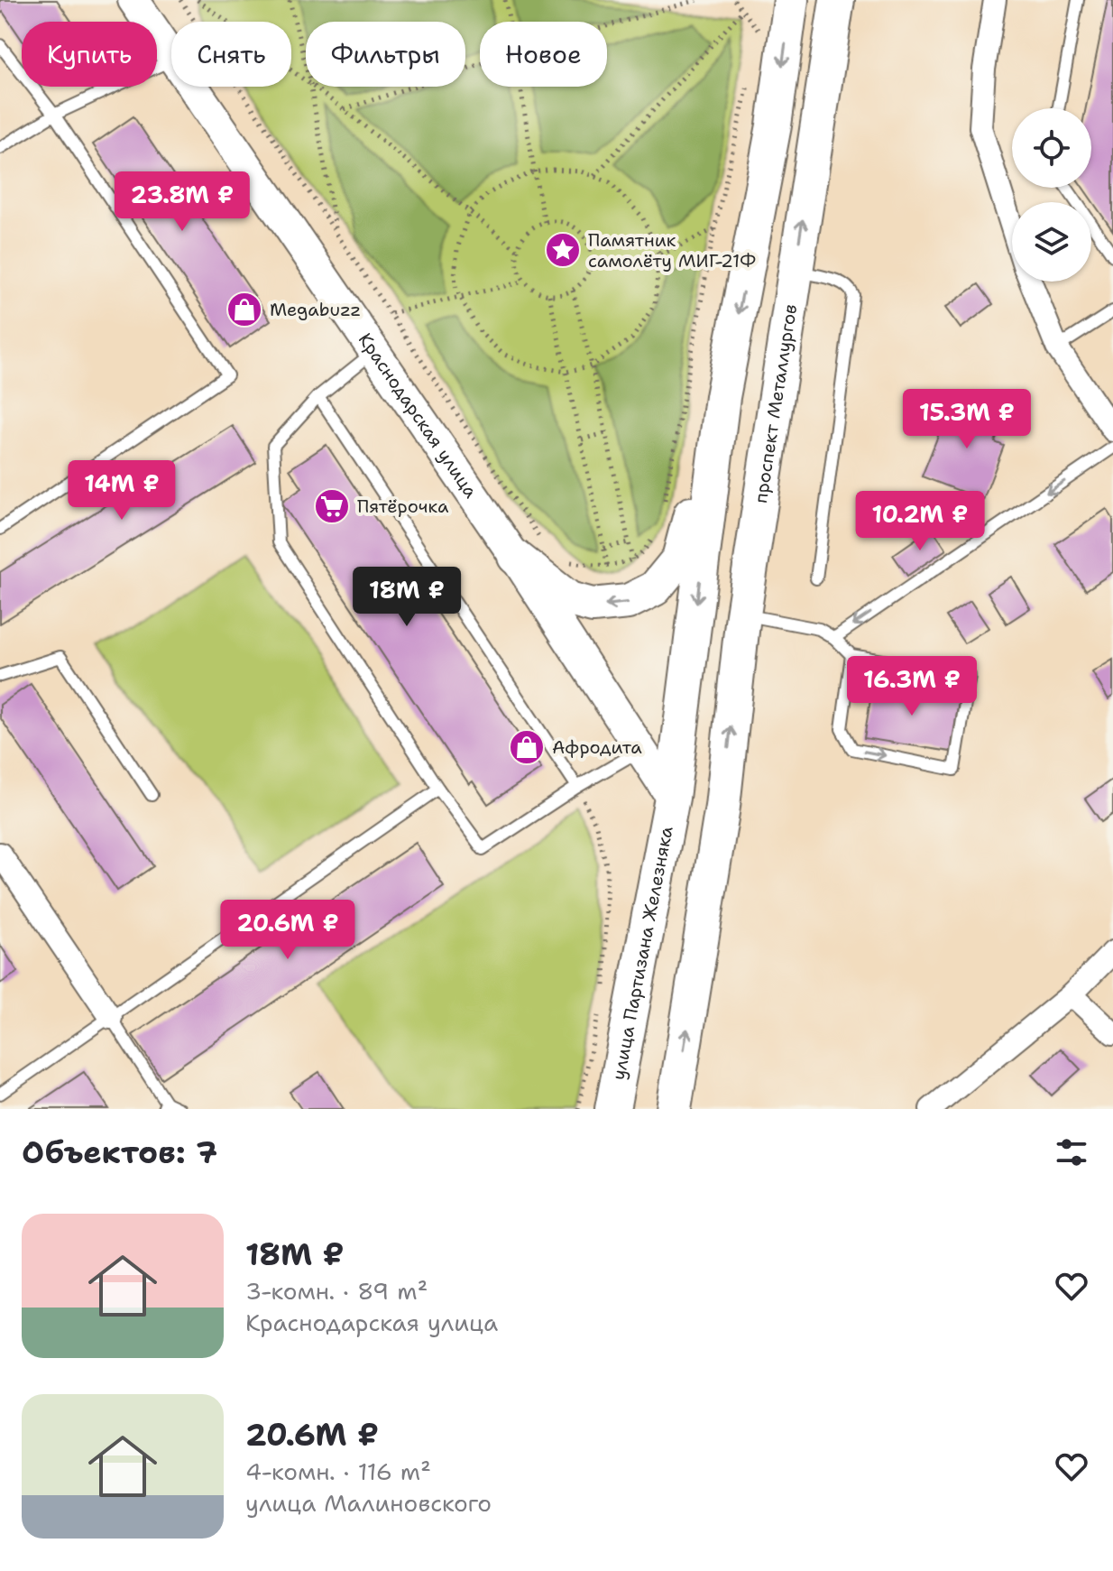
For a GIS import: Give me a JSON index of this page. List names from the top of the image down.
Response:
{
  "streets": {
    "main road": ["проспект Металлургов", "Краснодарская улица", "улица Партизана Железняка"]
  },
  "crossings": [
    ["Краснодарская улица", "улица Партизана Железняка"]
  ],
  "places": {
    "place": ["Памятник самолёту МИГ-21Ф"],
    "shop": ["Megabuzz", "Афродита"],
    "supermarket": ["Пятёрочка"]
  },
  "page": {
    "chip": [
      "Купить",
      "Снять",
      "Фильтры",
      "Новое"
    ],
    "price": [
      "23.8M ₽",
      "15.3M ₽",
      "14M ₽",
      "10.2M ₽",
      "18M ₽",
      "16.3M ₽",
      "20.6M ₽"
    ],
    "heading": "Объектов: 7",
    "list": [
      {
        "name": "18M ₽",
        "note": "3-комн. · 89 m² · Краснодарская улица"
      },
      {
        "name": "20.6M ₽",
        "note": "4-комн. · 116 m² · улица Малиновского"
      }
    ]
  }
}
